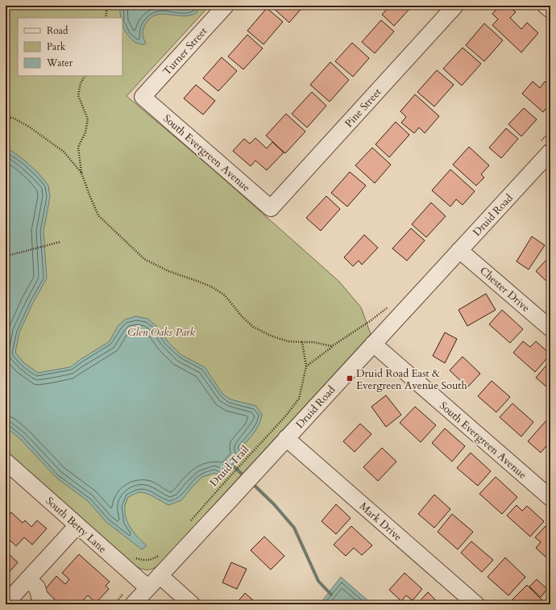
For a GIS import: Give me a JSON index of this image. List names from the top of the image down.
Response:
{
  "streets": {
    "street": [
      "Turner Street",
      "Pine Street",
      "South Evergreen Avenue",
      "Druid Road",
      "Chester Drive",
      "Mark Drive",
      "South Betty Lane"
    ],
    "path": ["Druid Trail"]
  },
  "crossings": [
    ["Turner Street", "South Evergreen Avenue"],
    ["Pine Street", "South Evergreen Avenue"],
    ["South Evergreen Avenue", "Druid Road"],
    ["Druid Road", "Chester Drive"],
    ["Druid Road", "Mark Drive"],
    ["Druid Road", "South Betty Lane"]
  ],
  "parks": ["Glen Oaks Park"],
  "places": {
    "transit": ["Druid Road East & Evergreen Avenue South"]
  },
  "legend": ["Road", "Park", "Water"]
}
